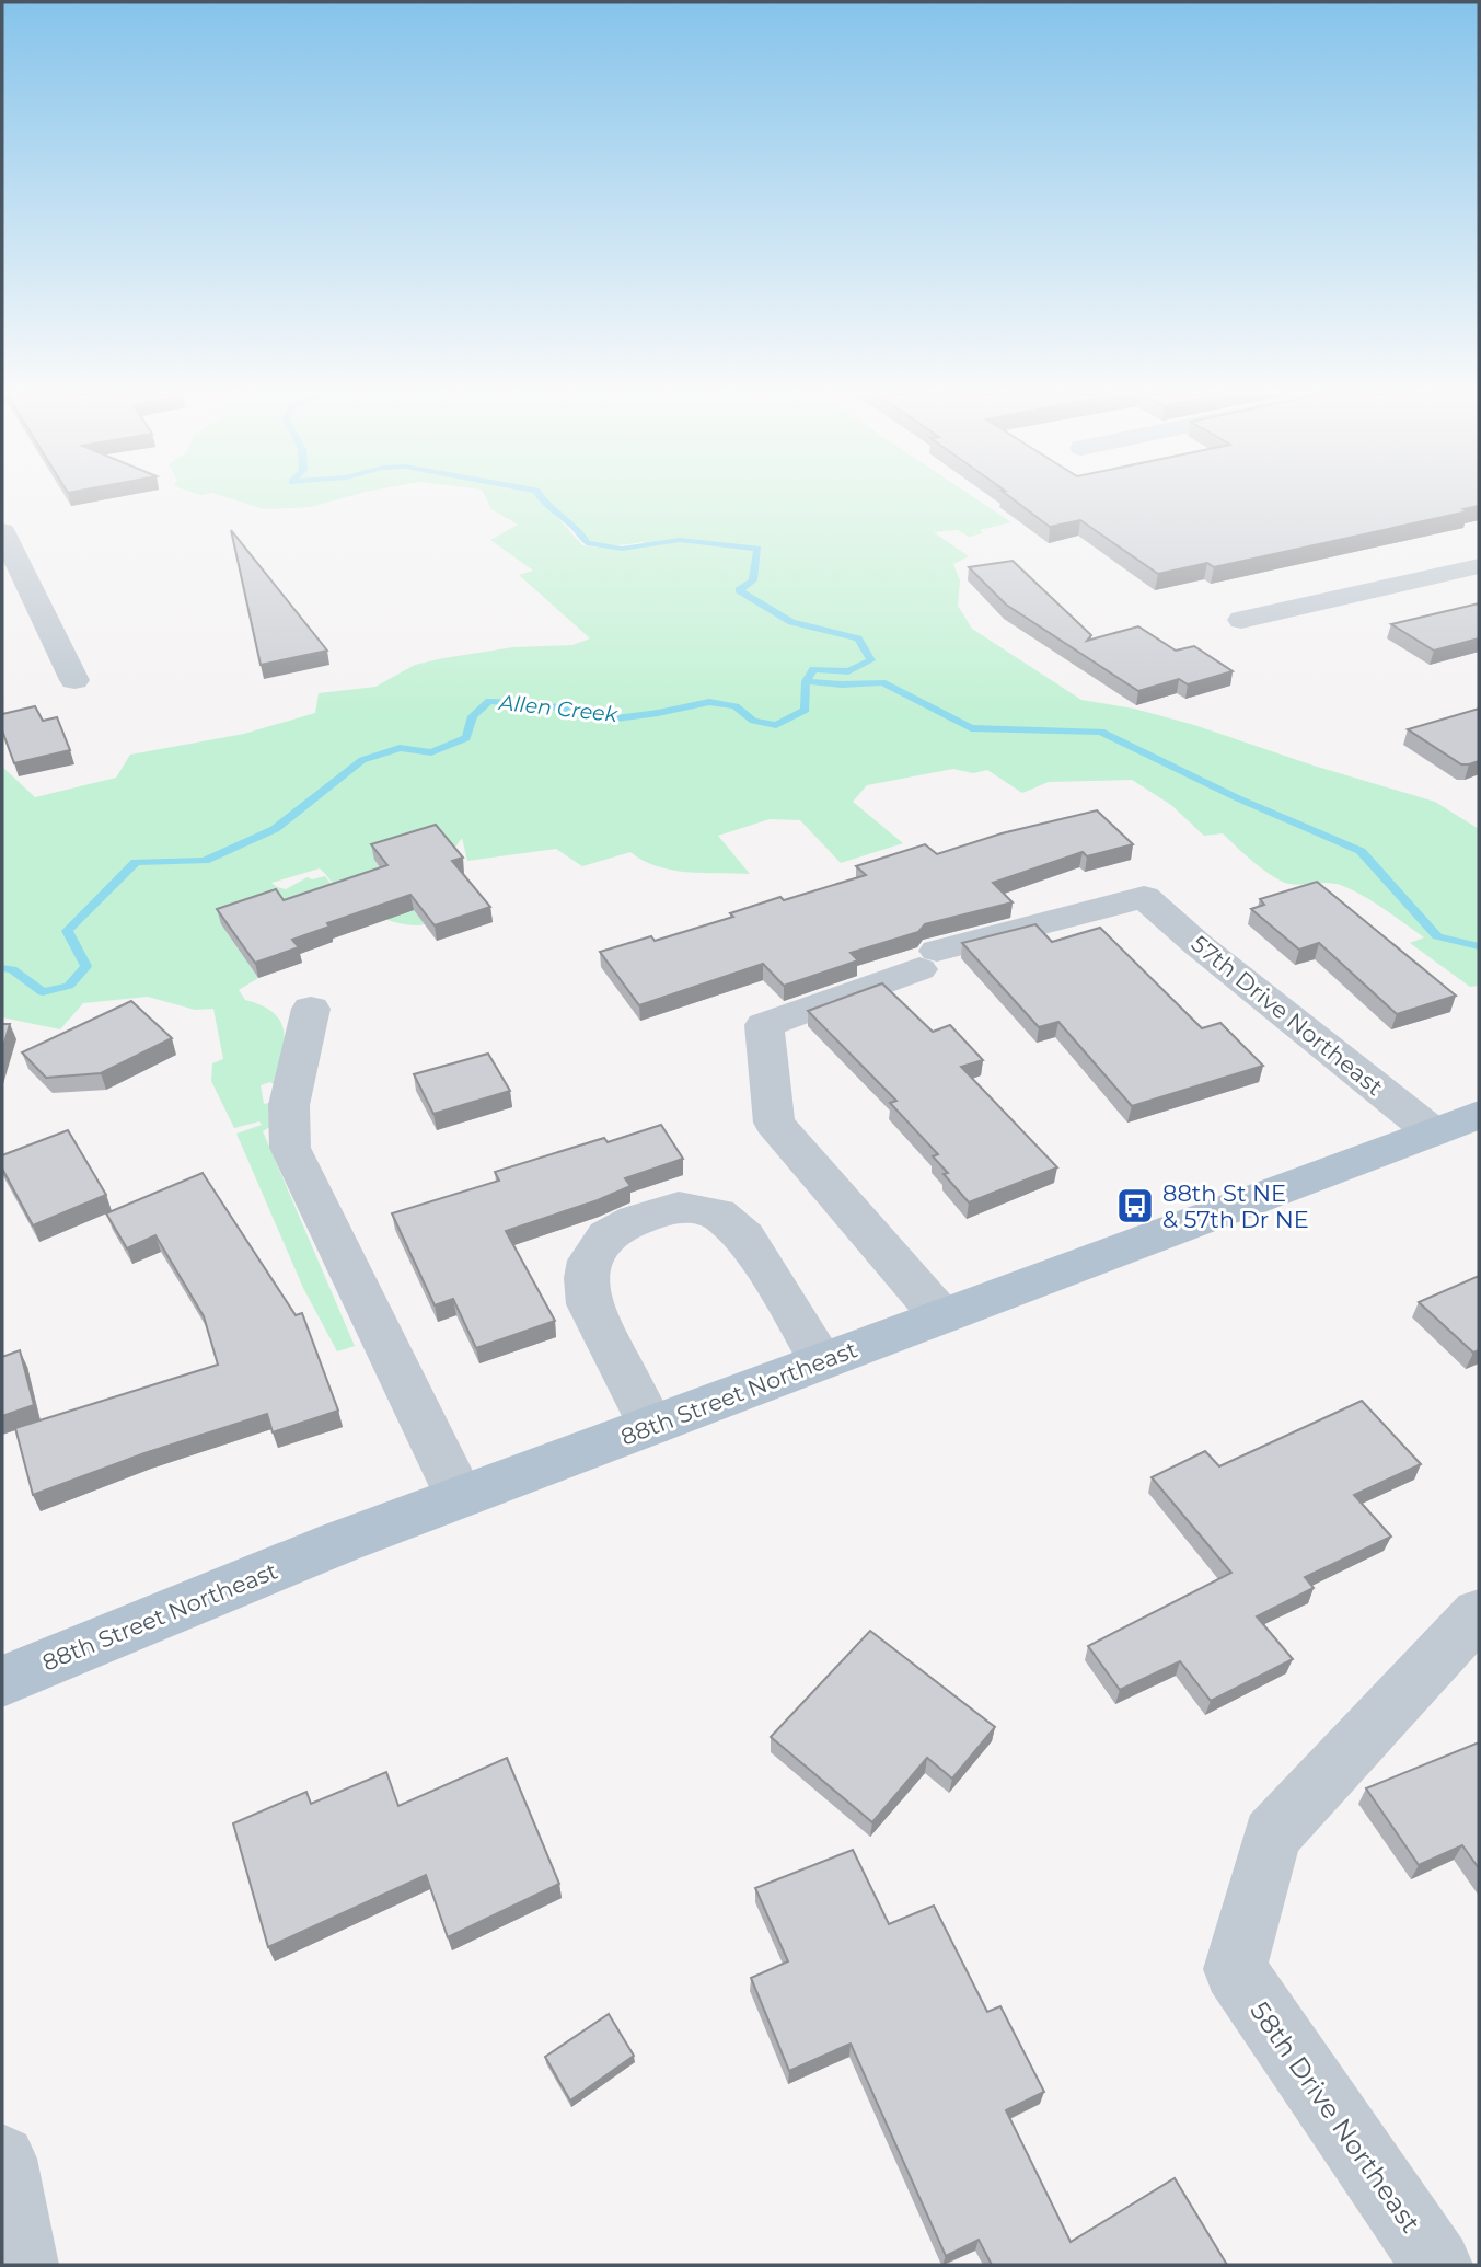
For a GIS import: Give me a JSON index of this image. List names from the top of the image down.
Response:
{
  "streets": {
    "main road": ["88th Street Northeast"],
    "street": ["57th Drive Northeast", "58th Drive Northeast"]
  },
  "crossings": [
    ["57th Drive Northeast", "88th Street Northeast"]
  ],
  "water": ["Allen Creek"],
  "places": {
    "bus stop": ["88th St NE & 57th Dr NE"]
  }
}
